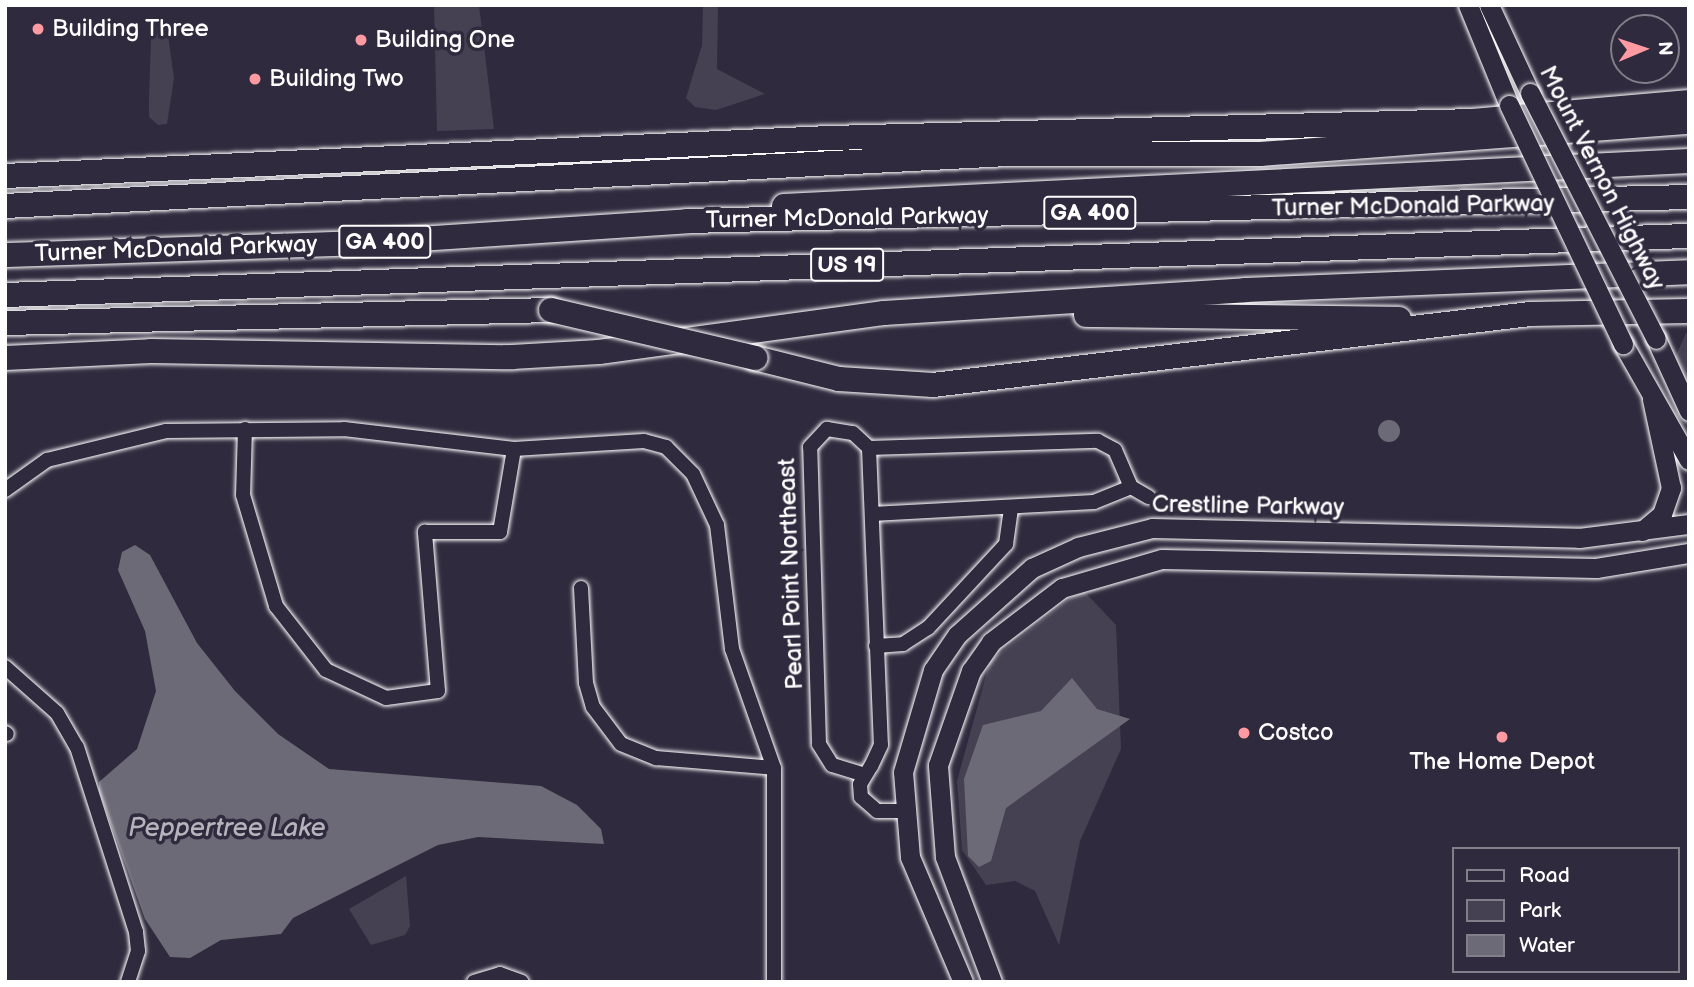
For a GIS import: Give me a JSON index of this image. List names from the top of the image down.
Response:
{
  "streets": {
    "highway": ["Turner McDonald Parkway", "GA 400", "US 19"],
    "street": ["Mount Vernon Highway", "Crestline Parkway", "Pearl Point Northeast"]
  },
  "water": ["Peppertree Lake"],
  "places": [
    "Building Three",
    "Building One",
    "Building Two",
    "Costco",
    "The Home Depot"
  ],
  "legend": ["Road", "Park", "Water"],
  "north": "right"
}
